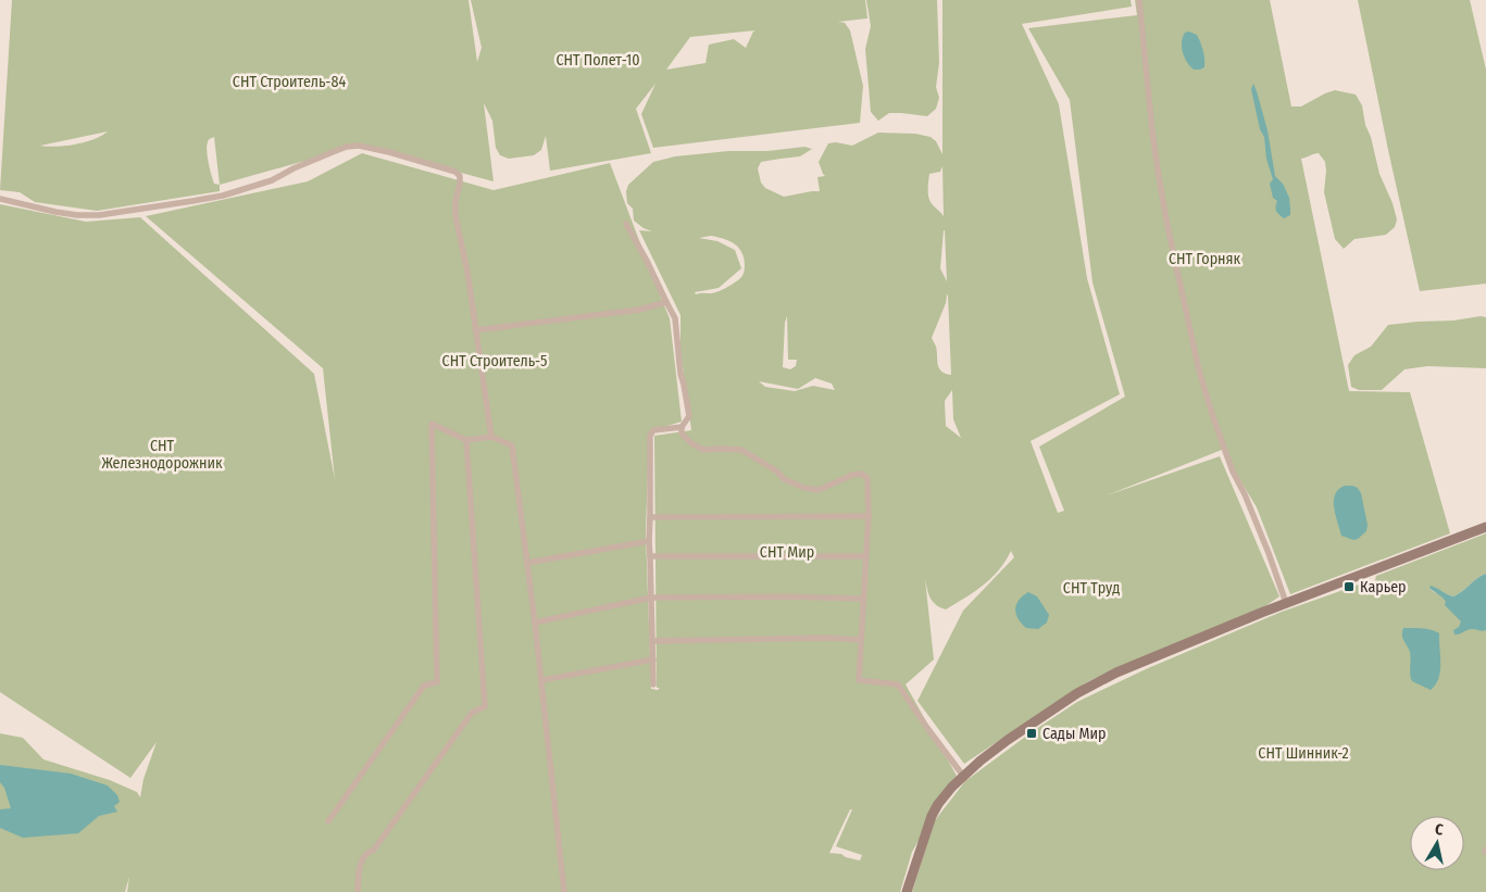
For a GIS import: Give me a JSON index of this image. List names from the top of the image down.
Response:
{
  "parks": [
    "СНТ Полет-10",
    "СНТ Строитель-84",
    "СНТ Горняк",
    "СНТ Строитель-5",
    "СНТ Железнодорожник",
    "СНТ Мир",
    "СНТ Труд",
    "СНТ Шинник-2"
  ],
  "places": {
    "transit": ["Карьер", "Сады Мир"]
  },
  "north": "top"
}
